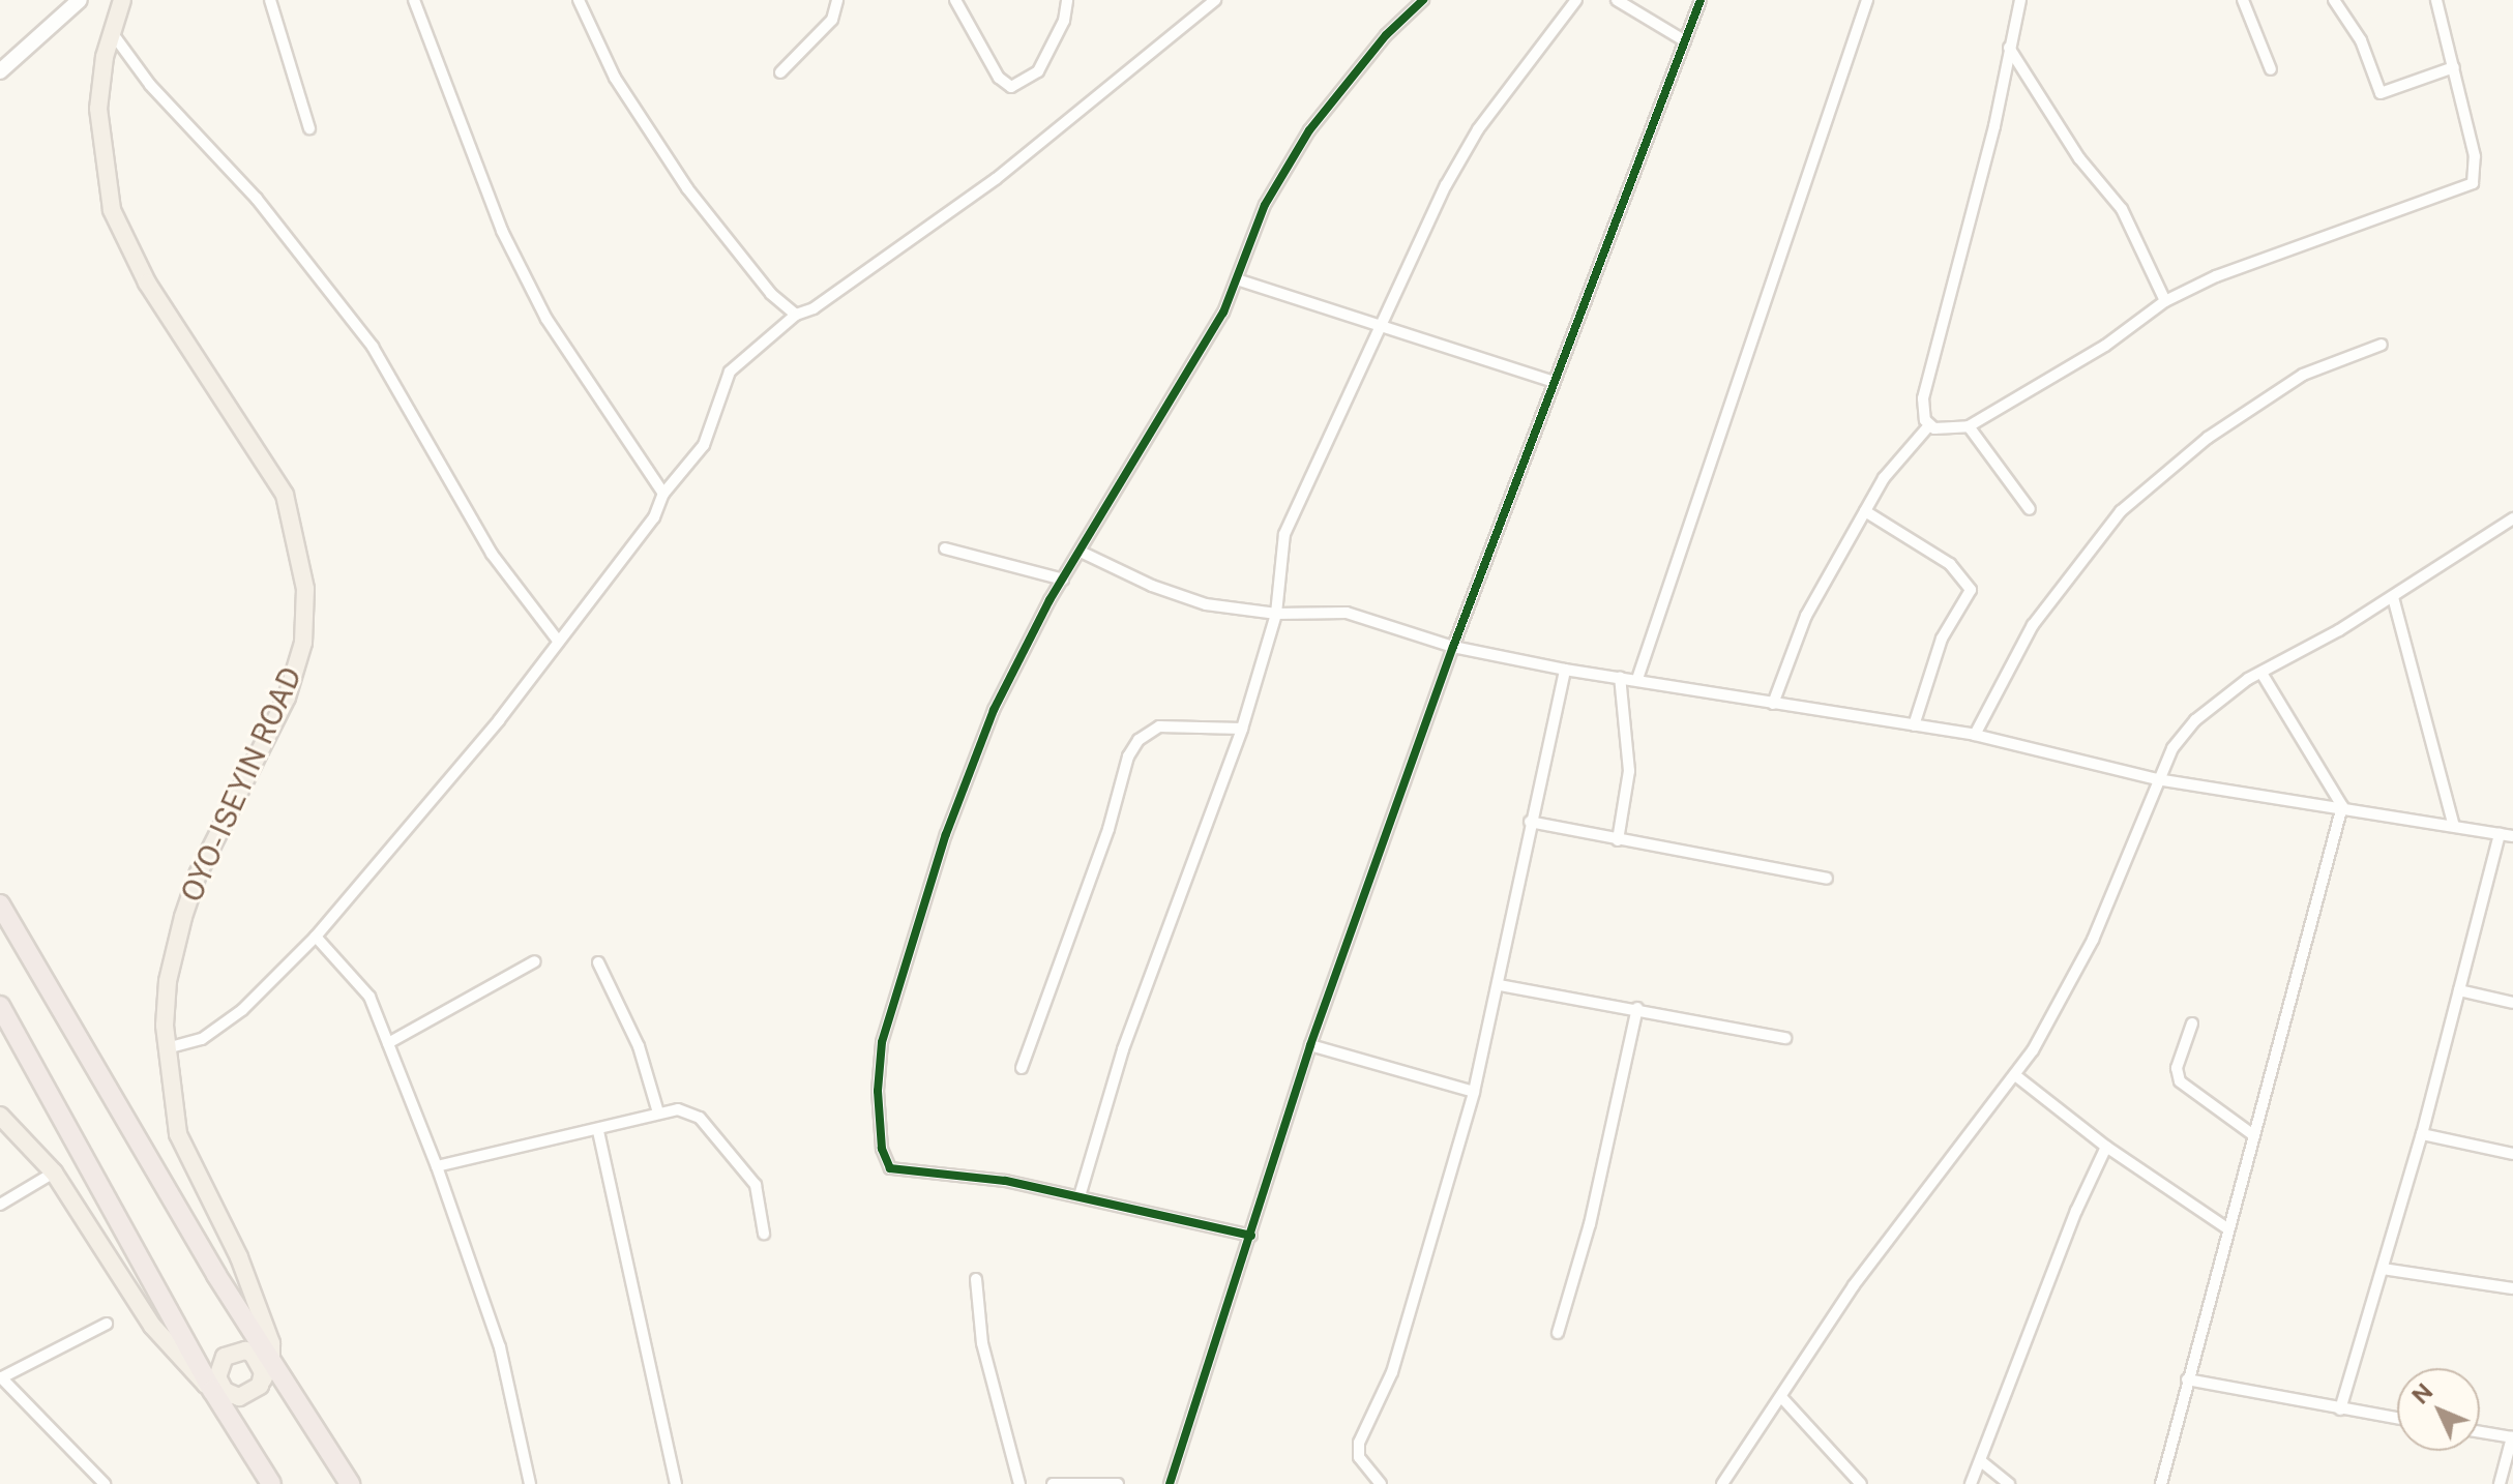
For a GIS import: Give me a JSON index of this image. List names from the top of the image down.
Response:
{
  "streets": {
    "main road": ["OYO- ISEYIN ROAD"]
  },
  "north": "top left"
}
